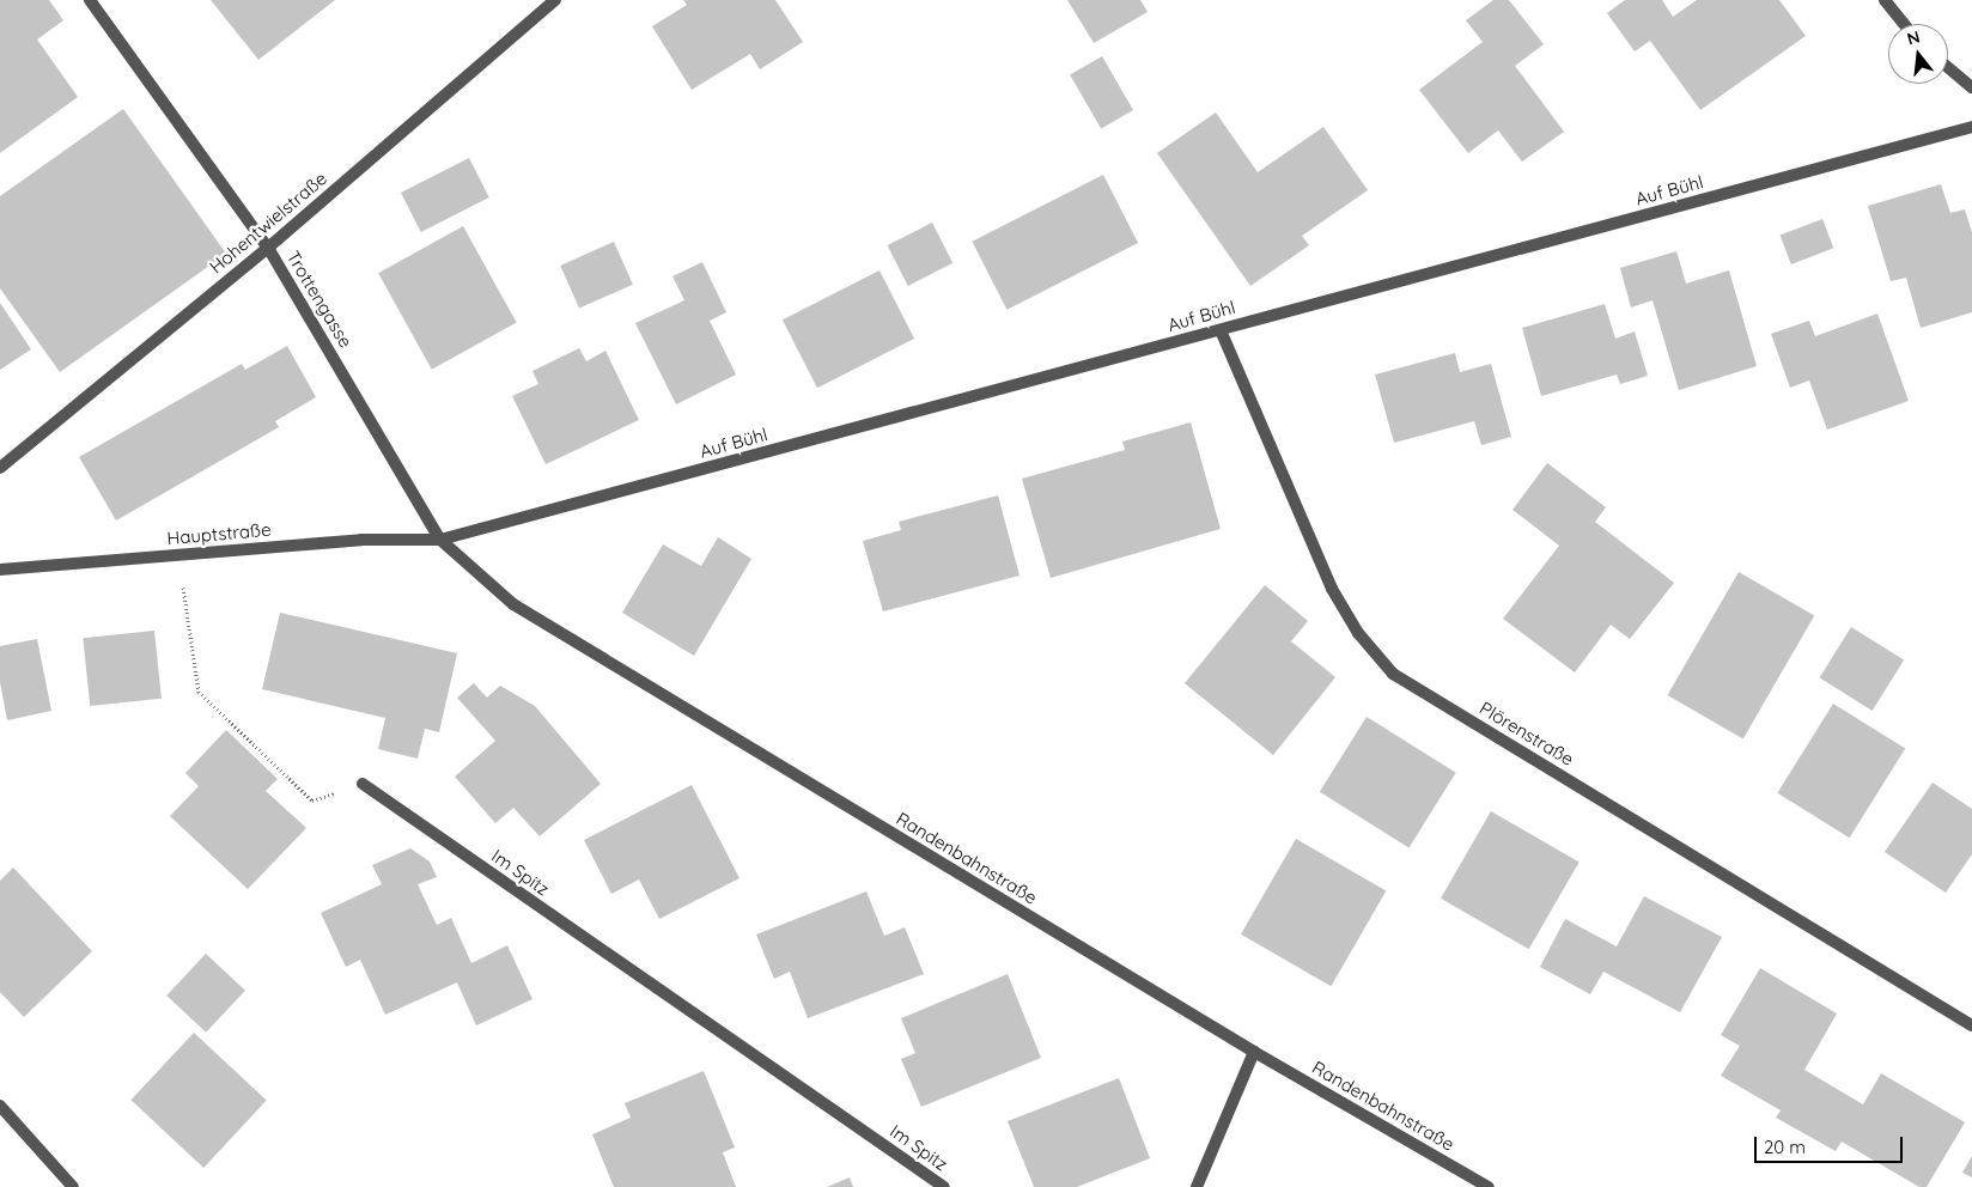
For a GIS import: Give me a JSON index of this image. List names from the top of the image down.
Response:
{
  "streets": {
    "street": [
      "Auf Bühl",
      "Hohentwielstraße",
      "Trottengasse",
      "Hauptstraße",
      "Plörenstraße",
      "Randenbahnstraße",
      "Im Spitz"
    ]
  },
  "crossings": [
    ["Auf Bühl", "Trottengasse"],
    ["Auf Bühl", "Hauptstraße"],
    ["Auf Bühl", "Plörenstraße"],
    ["Auf Bühl", "Randenbahnstraße"],
    ["Hohentwielstraße", "Trottengasse"],
    ["Trottengasse", "Hauptstraße"],
    ["Trottengasse", "Randenbahnstraße"],
    ["Hauptstraße", "Randenbahnstraße"]
  ],
  "scale_bar": "20 m",
  "north": "top"
}
